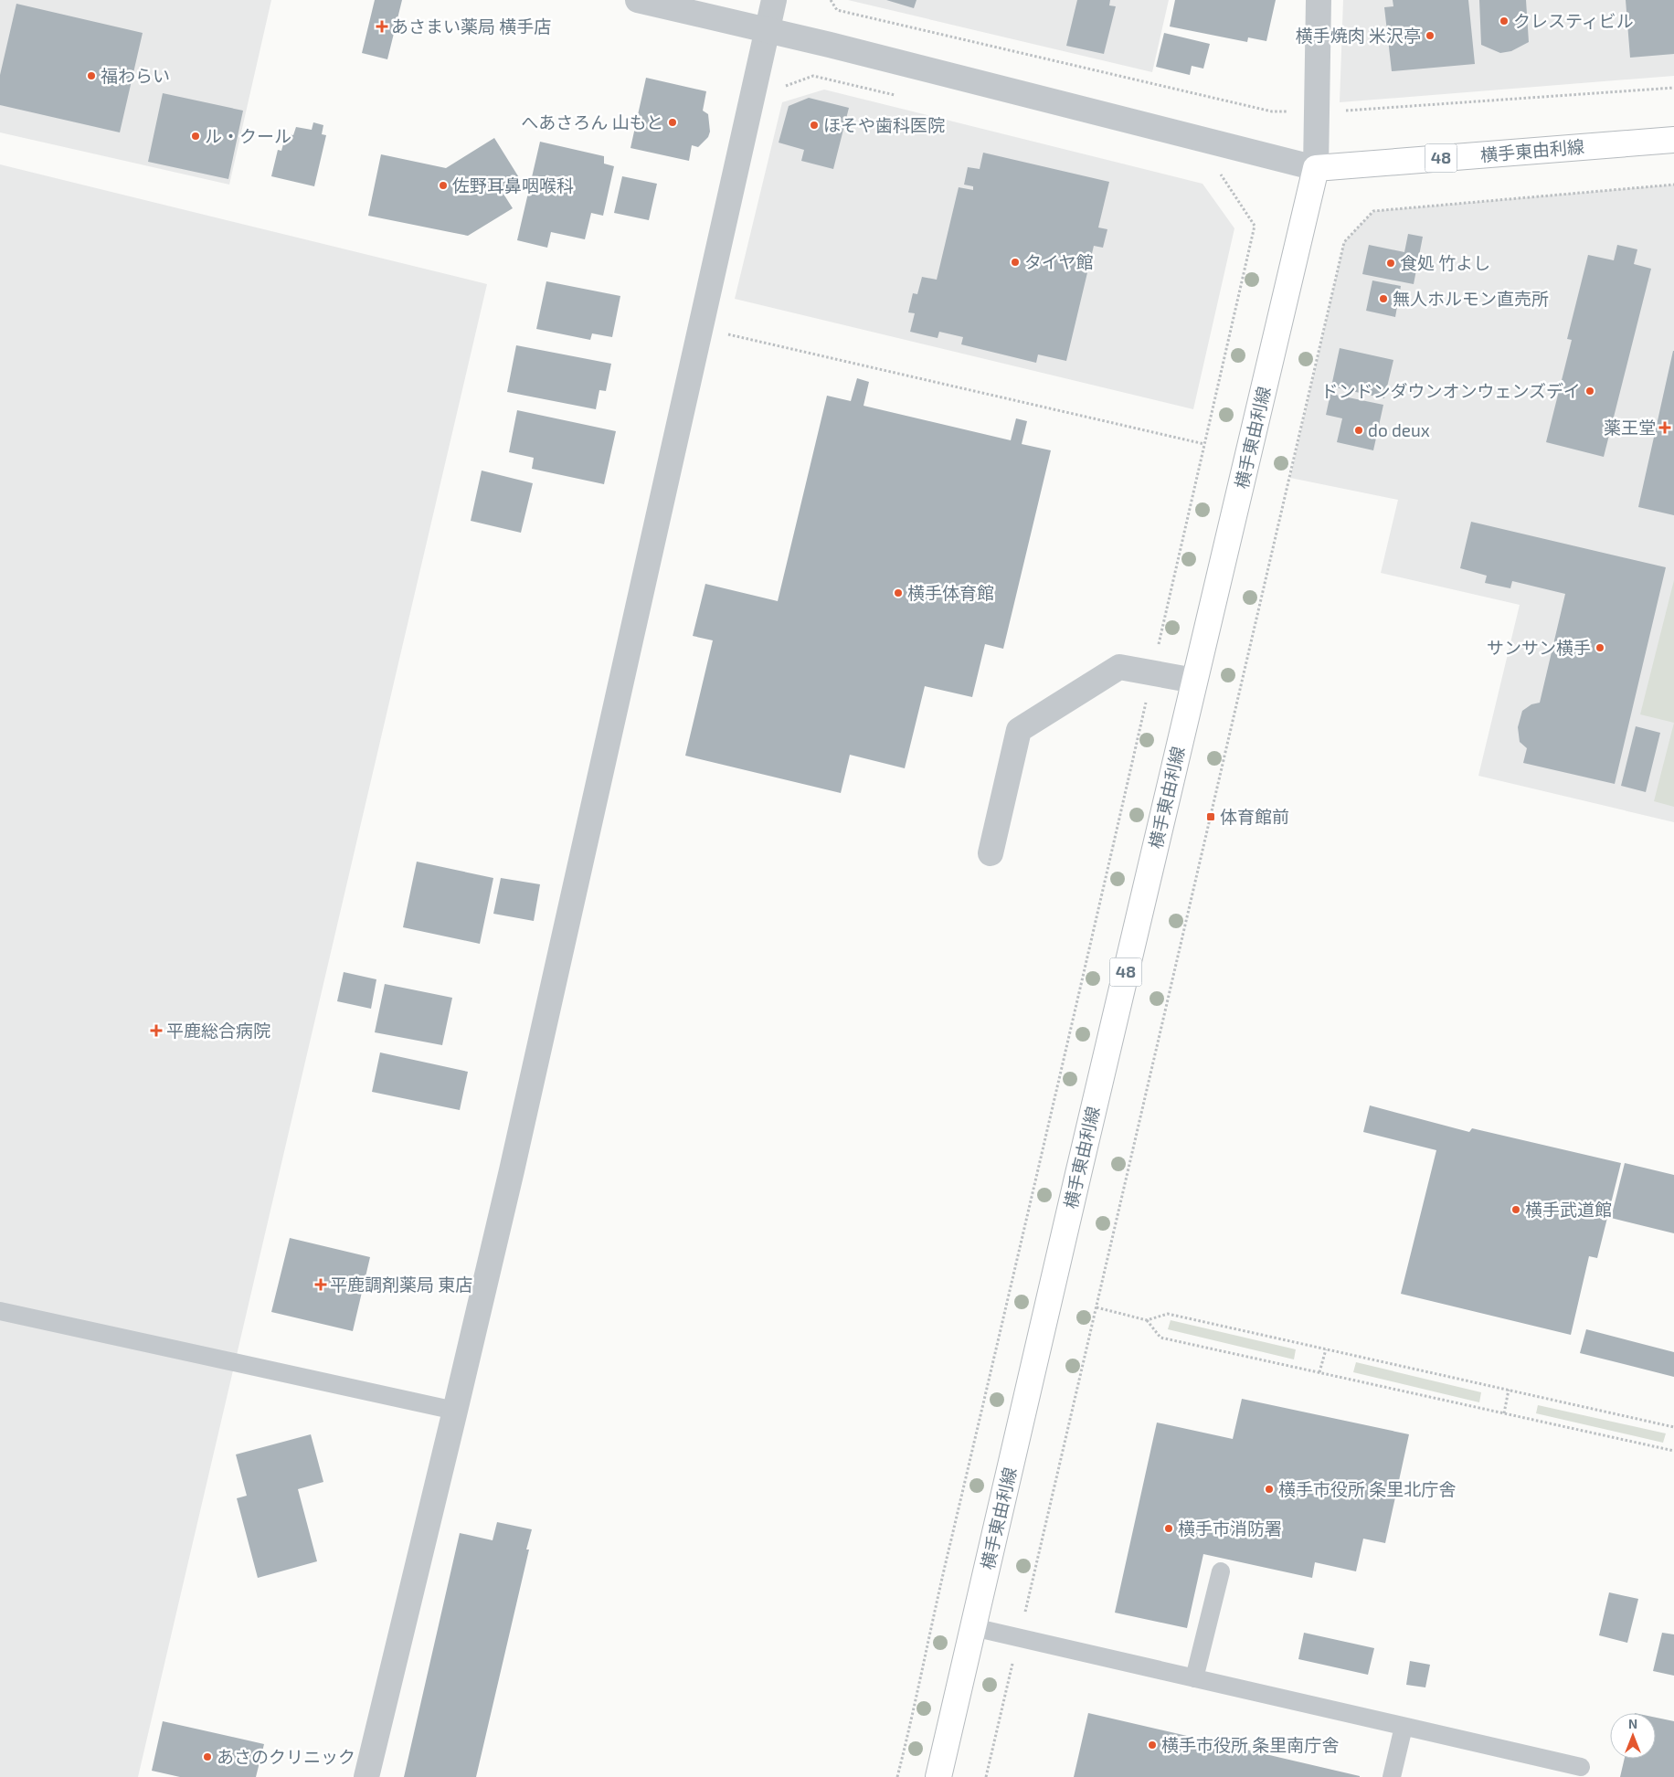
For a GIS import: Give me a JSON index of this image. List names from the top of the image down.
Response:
{
  "streets": {
    "main road": ["横手東由利線", "48"]
  },
  "places": {
    "other": [
      "クレスティビル",
      "横手焼肉 米沢亭",
      "福わらい",
      "へあさろん 山もと",
      "ほそや歯科医院",
      "ル・クール",
      "佐野耳鼻咽喉科",
      "タイヤ館",
      "食処 竹よし",
      "無人ホルモン直売所",
      "ドンドンダウンオンウェンズデイ",
      "do deux",
      "横手体育館",
      "サンサン横手",
      "横手武道館",
      "横手市役所 条里北庁舎",
      "横手市消防署",
      "横手市役所 条里南庁舎",
      "あさのクリニック"
    ],
    "health": [
      "あさまい薬局 横手店",
      "薬王堂",
      "平鹿総合病院",
      "平鹿調剤薬局 東店"
    ],
    "transit": ["体育館前"]
  },
  "north": "top"
}
